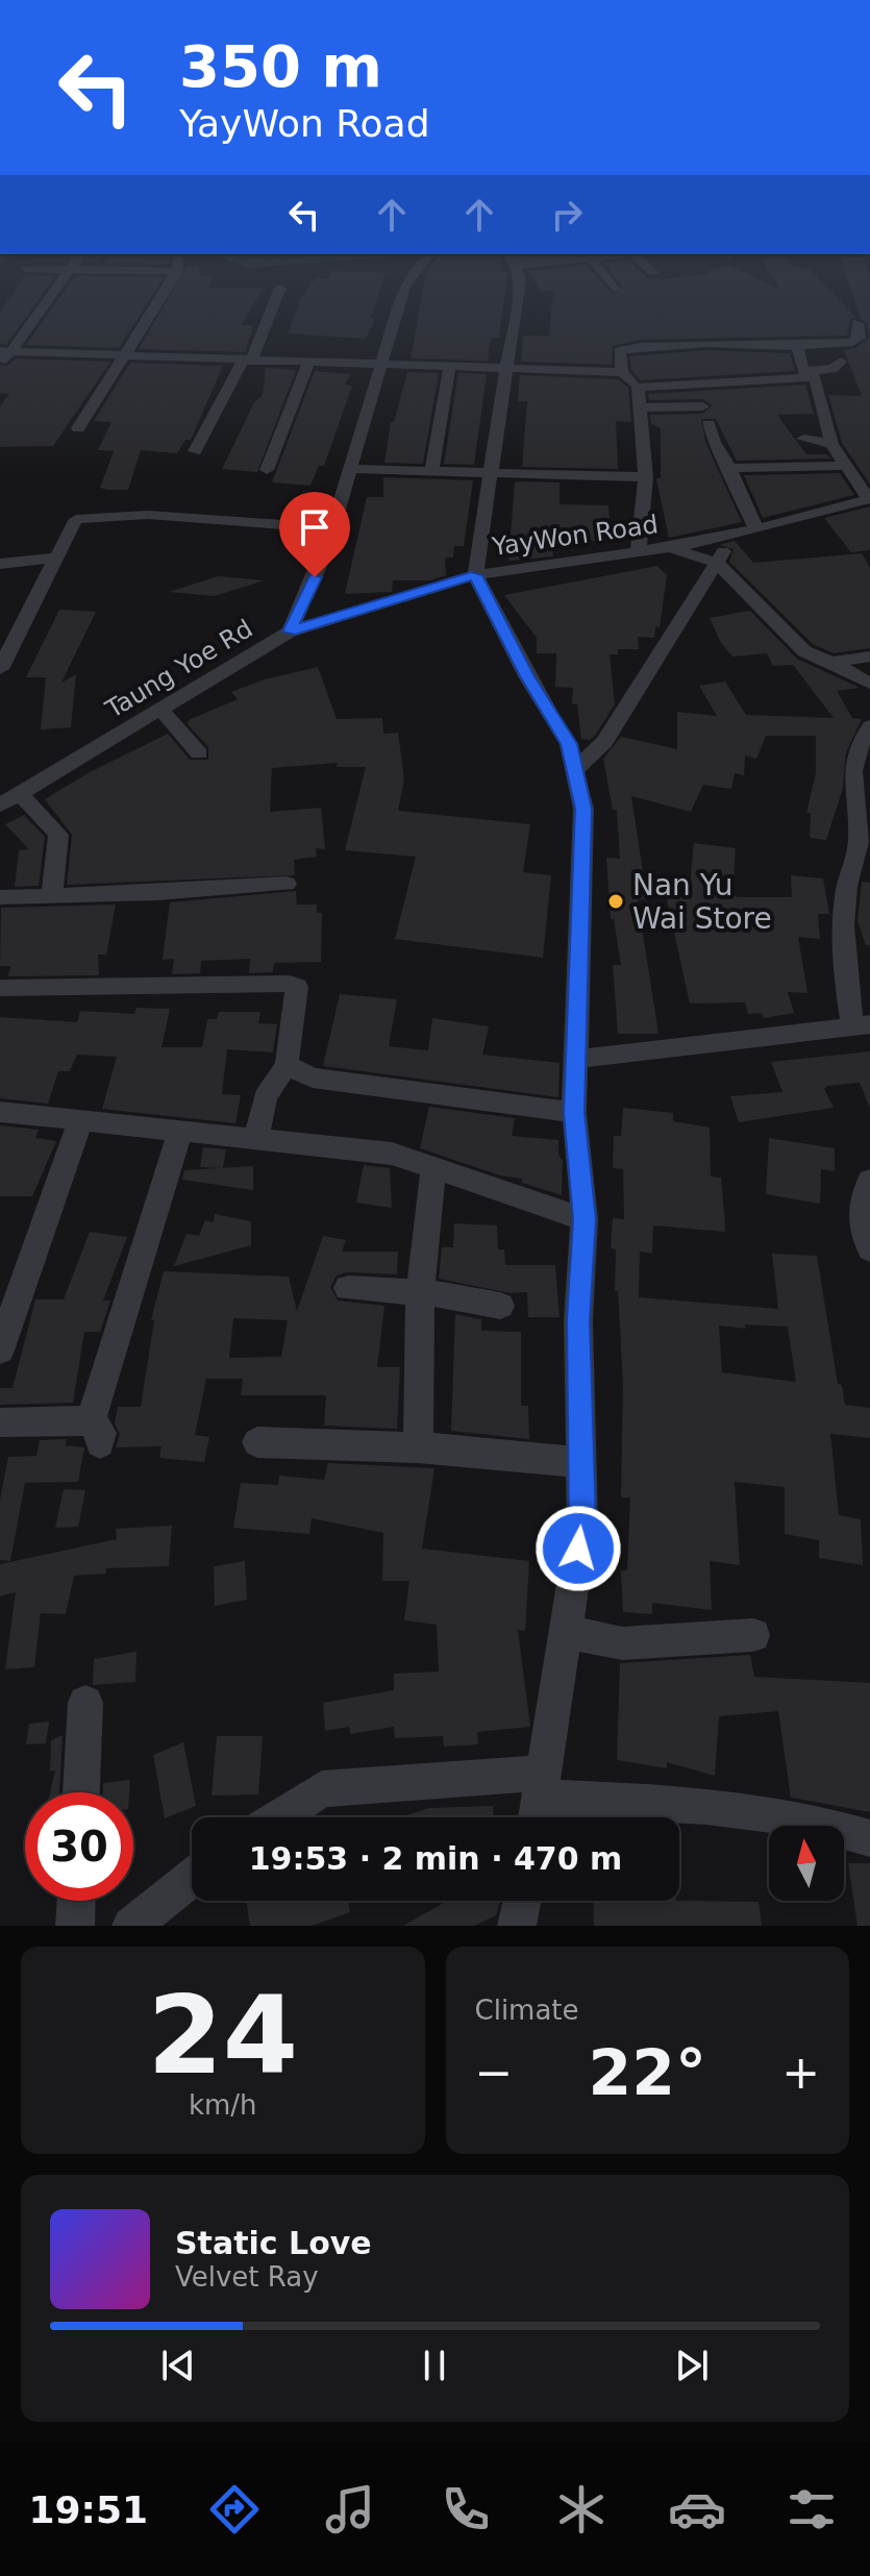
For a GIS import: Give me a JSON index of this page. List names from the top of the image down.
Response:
{
  "streets": {
    "street": ["YayWon Road", "Taung Yoe Rd"]
  },
  "crossings": [
    ["YayWon Road", "Taung Yoe Rd"]
  ],
  "places": ["Nan Yu Wai Store"],
  "north": "top",
  "page": {
    "turn": ["350 m", "YayWon Road"],
    "limit": "30",
    "trip": "19:53 · 2 min · 470 m",
    "tile": [
      ["24", "km/h"],
      "Climate"
    ],
    "heat": ["−", "22°", "+"],
    "song": ["Static Love", "Velvet Ray"],
    "tabs": "19:51"
  }
}
